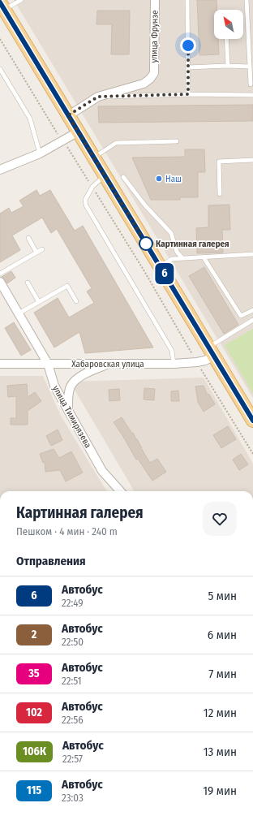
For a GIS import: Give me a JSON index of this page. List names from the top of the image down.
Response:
{
  "streets": {
    "street": ["улица Фрунзе", "Хабаровская улица", "улица Тимирязева"]
  },
  "crossings": [
    ["Хабаровская улица", "улица Тимирязева"]
  ],
  "places": ["Наш", "Картинная галерея"],
  "lines": ["bus line 6"],
  "north": "top left",
  "page": {
    "on_map": "6",
    "heading": [
      ["Картинная галерея", "Пешком · 4 мин · 240 m"],
      "Отправления"
    ],
    "list": [
      {
        "mark": "6",
        "name": "Автобус",
        "note": "22:49",
        "value": "5 мин"
      },
      {
        "mark": "2",
        "name": "Автобус",
        "note": "22:50",
        "value": "6 мин"
      },
      {
        "mark": "35",
        "name": "Автобус",
        "note": "22:51",
        "value": "7 мин"
      },
      {
        "mark": "102",
        "name": "Автобус",
        "note": "22:56",
        "value": "12 мин"
      },
      {
        "mark": "106К",
        "name": "Автобус",
        "note": "22:57",
        "value": "13 мин"
      },
      {
        "mark": "115",
        "name": "Автобус",
        "note": "23:03",
        "value": "19 мин"
      }
    ]
  }
}
